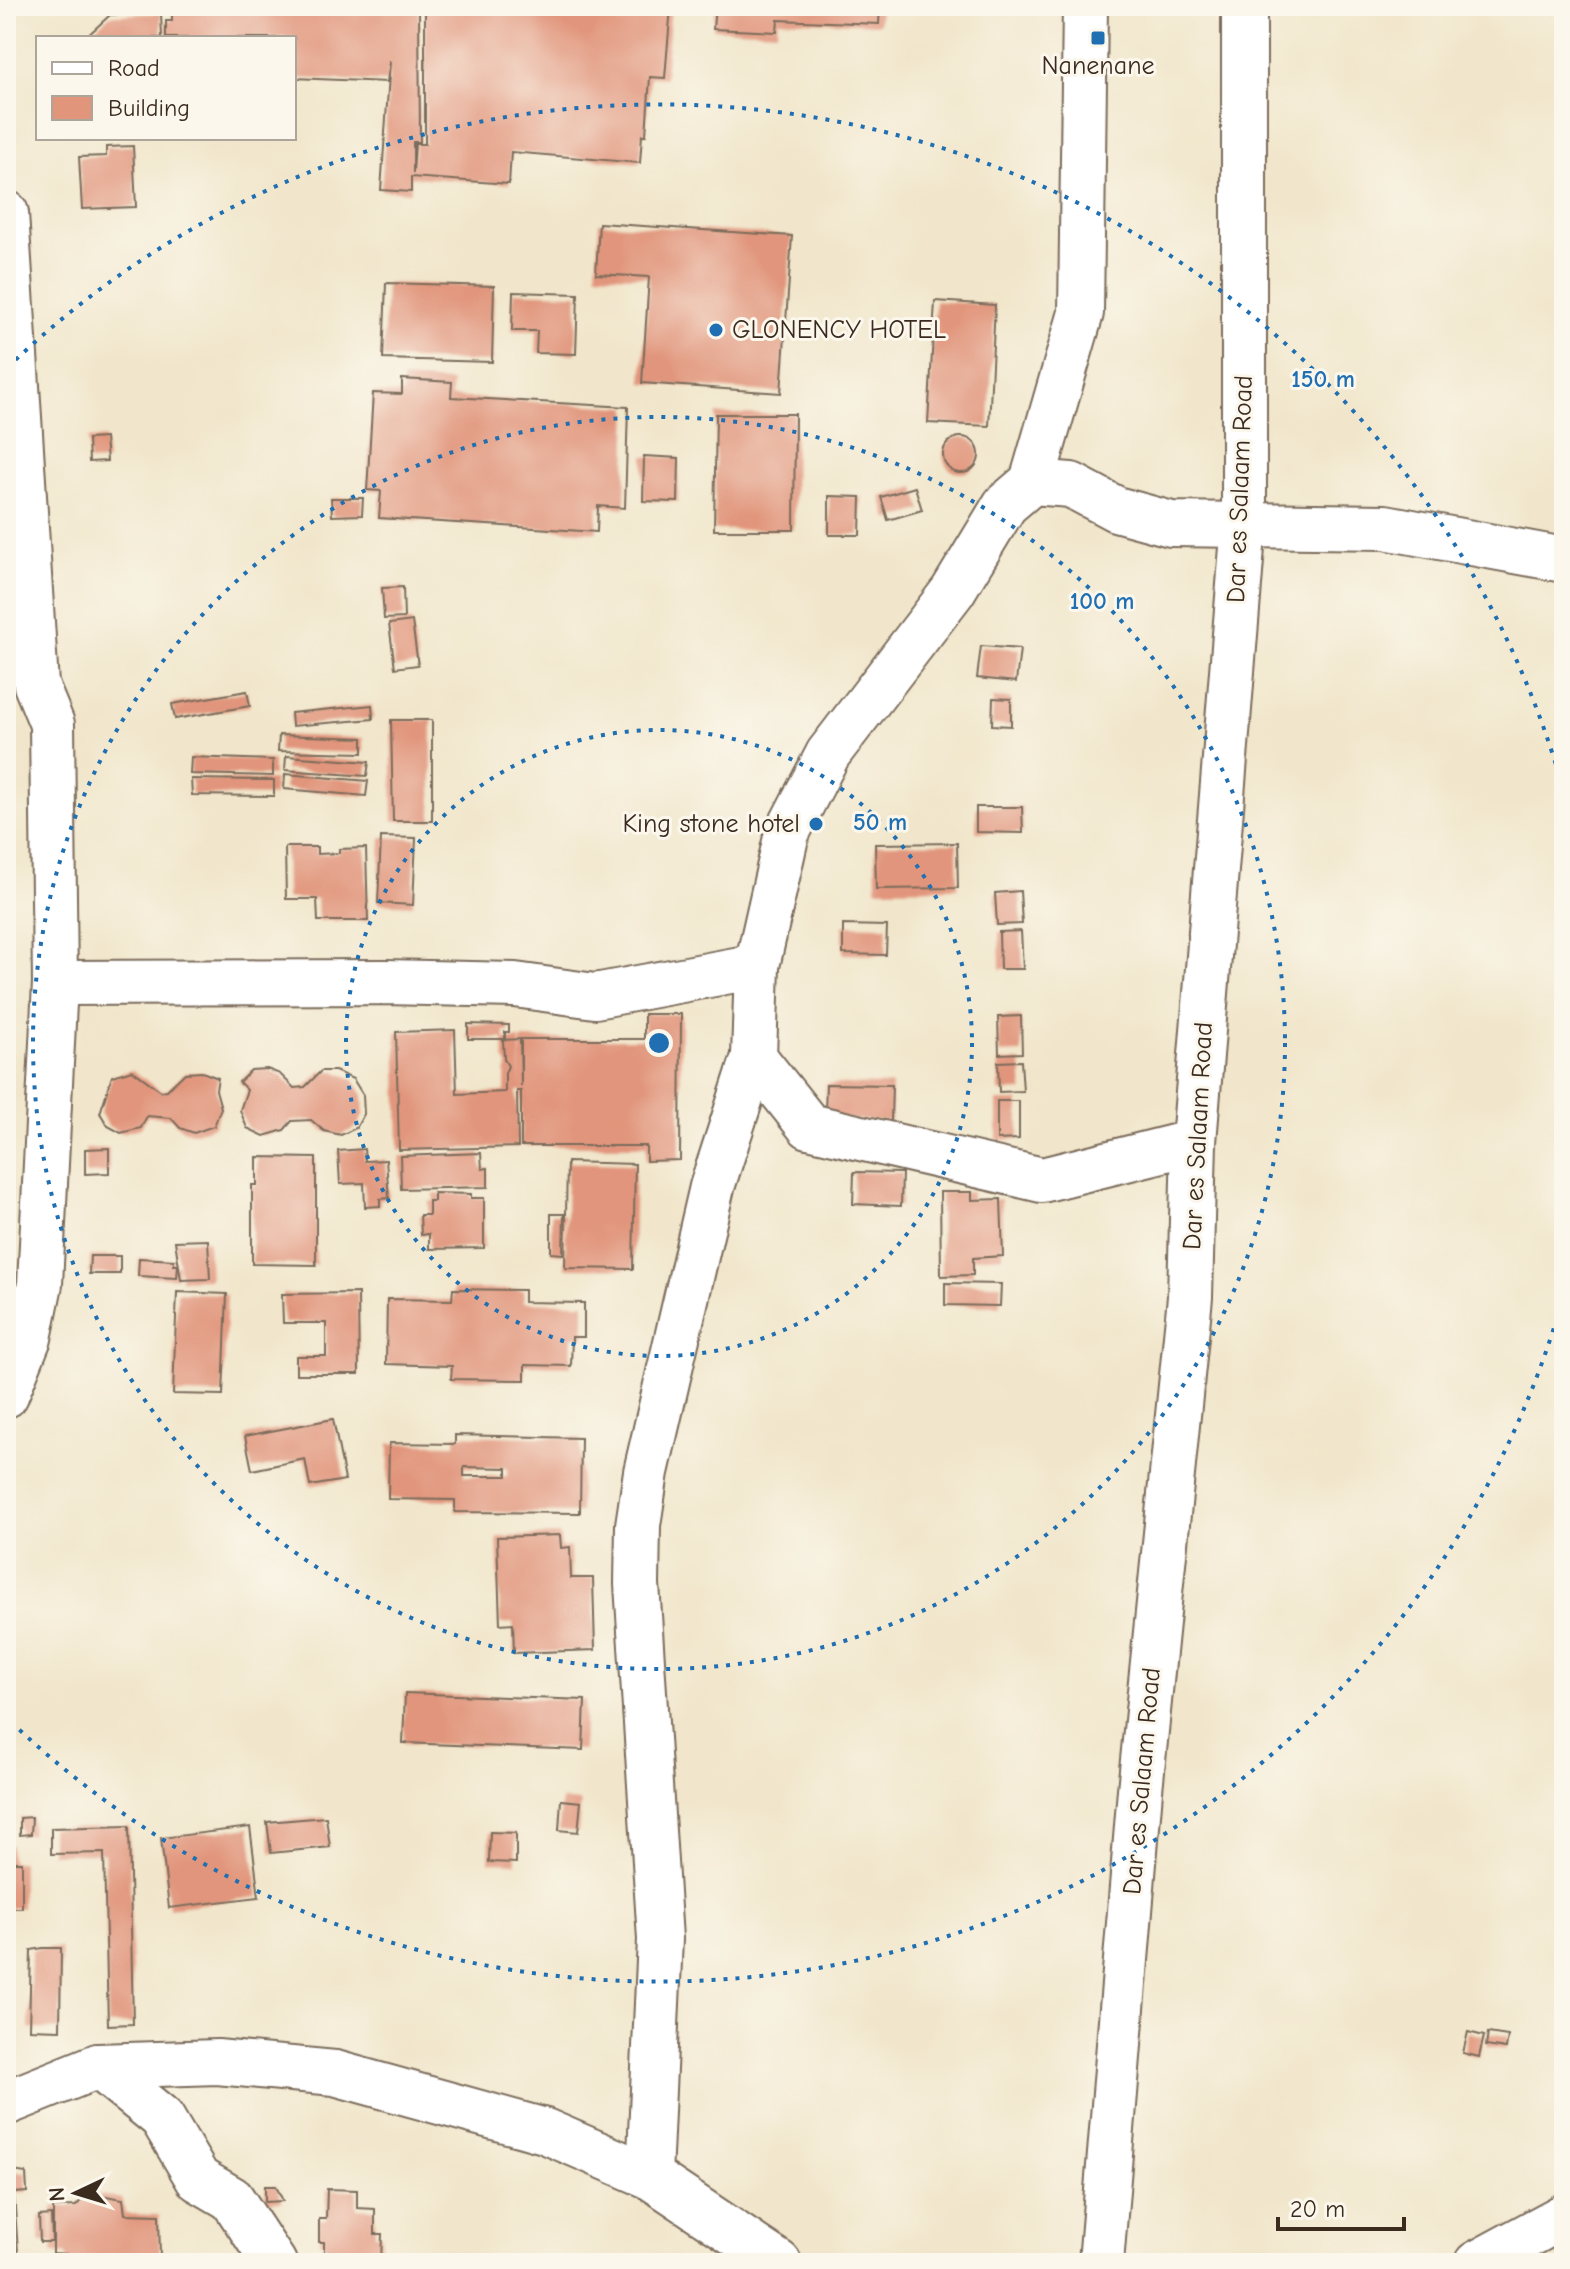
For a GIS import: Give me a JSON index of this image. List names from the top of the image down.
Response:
{
  "streets": {
    "main road": ["Dar es Salaam Road"]
  },
  "places": {
    "transit": ["Nanenane"],
    "other": ["GLONENCY HOTEL", "King stone hotel"]
  },
  "legend": ["Road", "Building"],
  "scale_bar": "20 m",
  "north": "left",
  "rings": ["150 m", "100 m", "50 m"]
}
